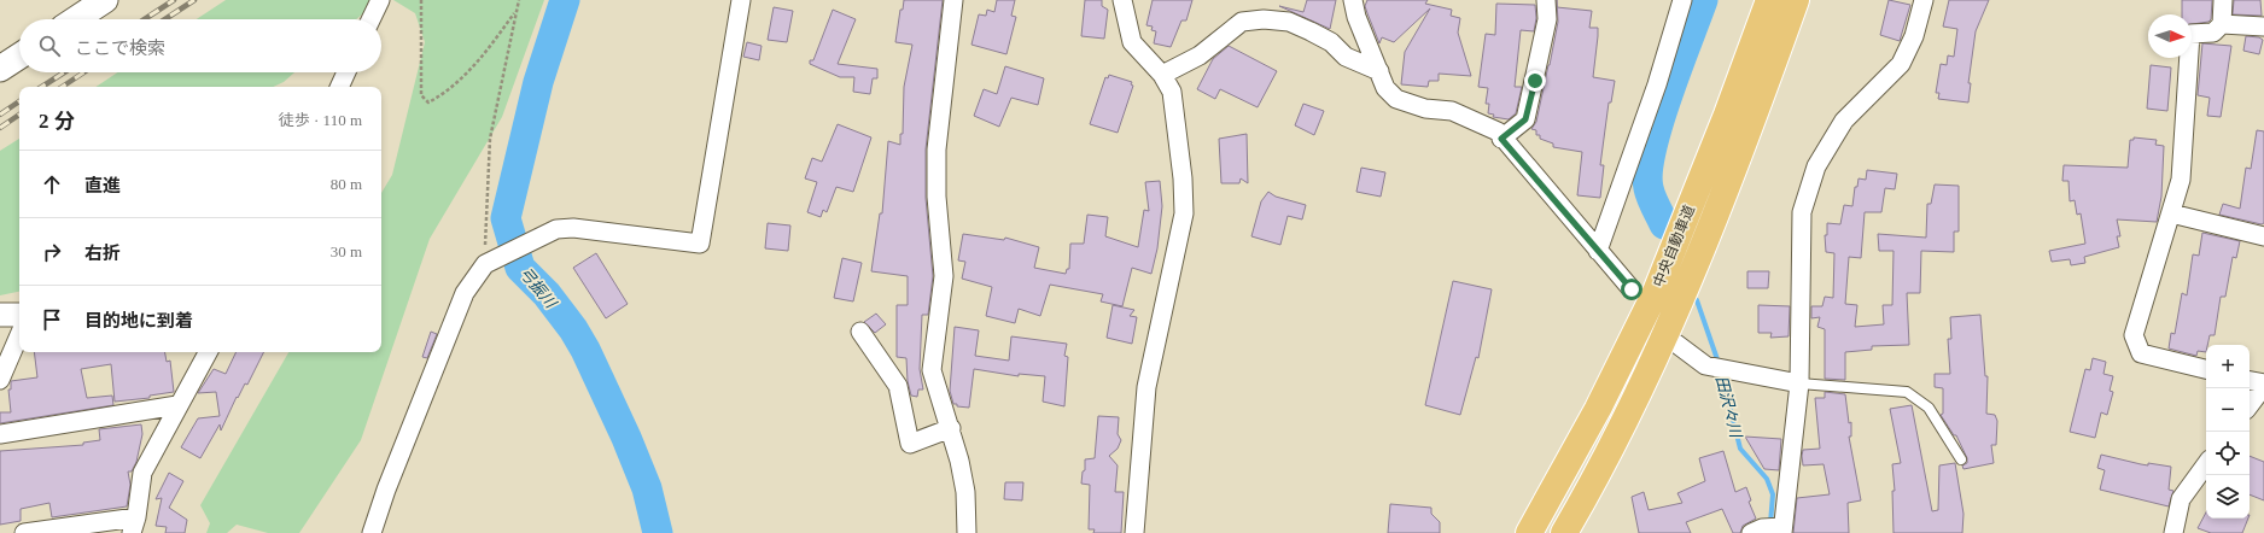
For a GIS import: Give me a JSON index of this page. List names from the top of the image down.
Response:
{
  "streets": {
    "highway": ["中央自動車道"]
  },
  "water": ["弓振川", "田沢々川"],
  "north": "right",
  "page": {
    "search": "ここで検索",
    "heading": ["2 分", "徒歩 · 110 m"],
    "list": [
      ["直進", "80 m"],
      ["右折", "30 m"],
      "目的地に到着"
    ],
    "map_buttons": ["+", "−"]
  }
}
